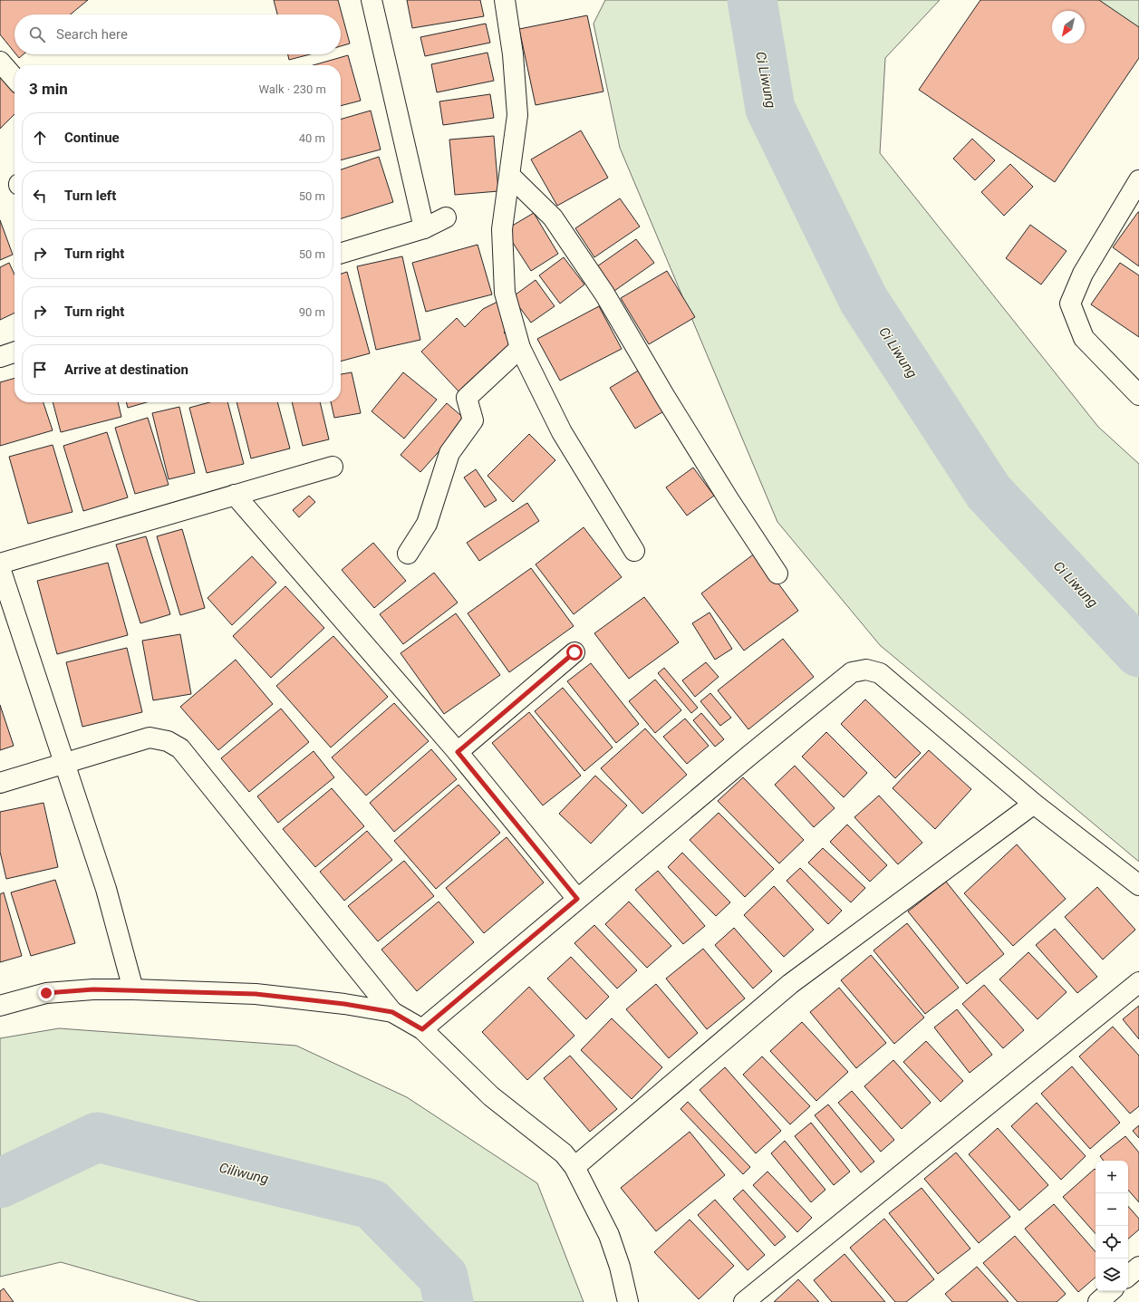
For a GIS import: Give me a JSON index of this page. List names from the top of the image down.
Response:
{
  "water": ["Ci Liwung", "Ciliwung"],
  "north": "bottom left",
  "page": {
    "search": "Search here",
    "heading": ["3 min", "Walk · 230 m"],
    "list": [
      ["Continue", "40 m"],
      ["Turn left", "50 m"],
      ["Turn right", "50 m"],
      ["Turn right", "90 m"],
      "Arrive at destination"
    ],
    "map_buttons": ["+", "−"]
  }
}
